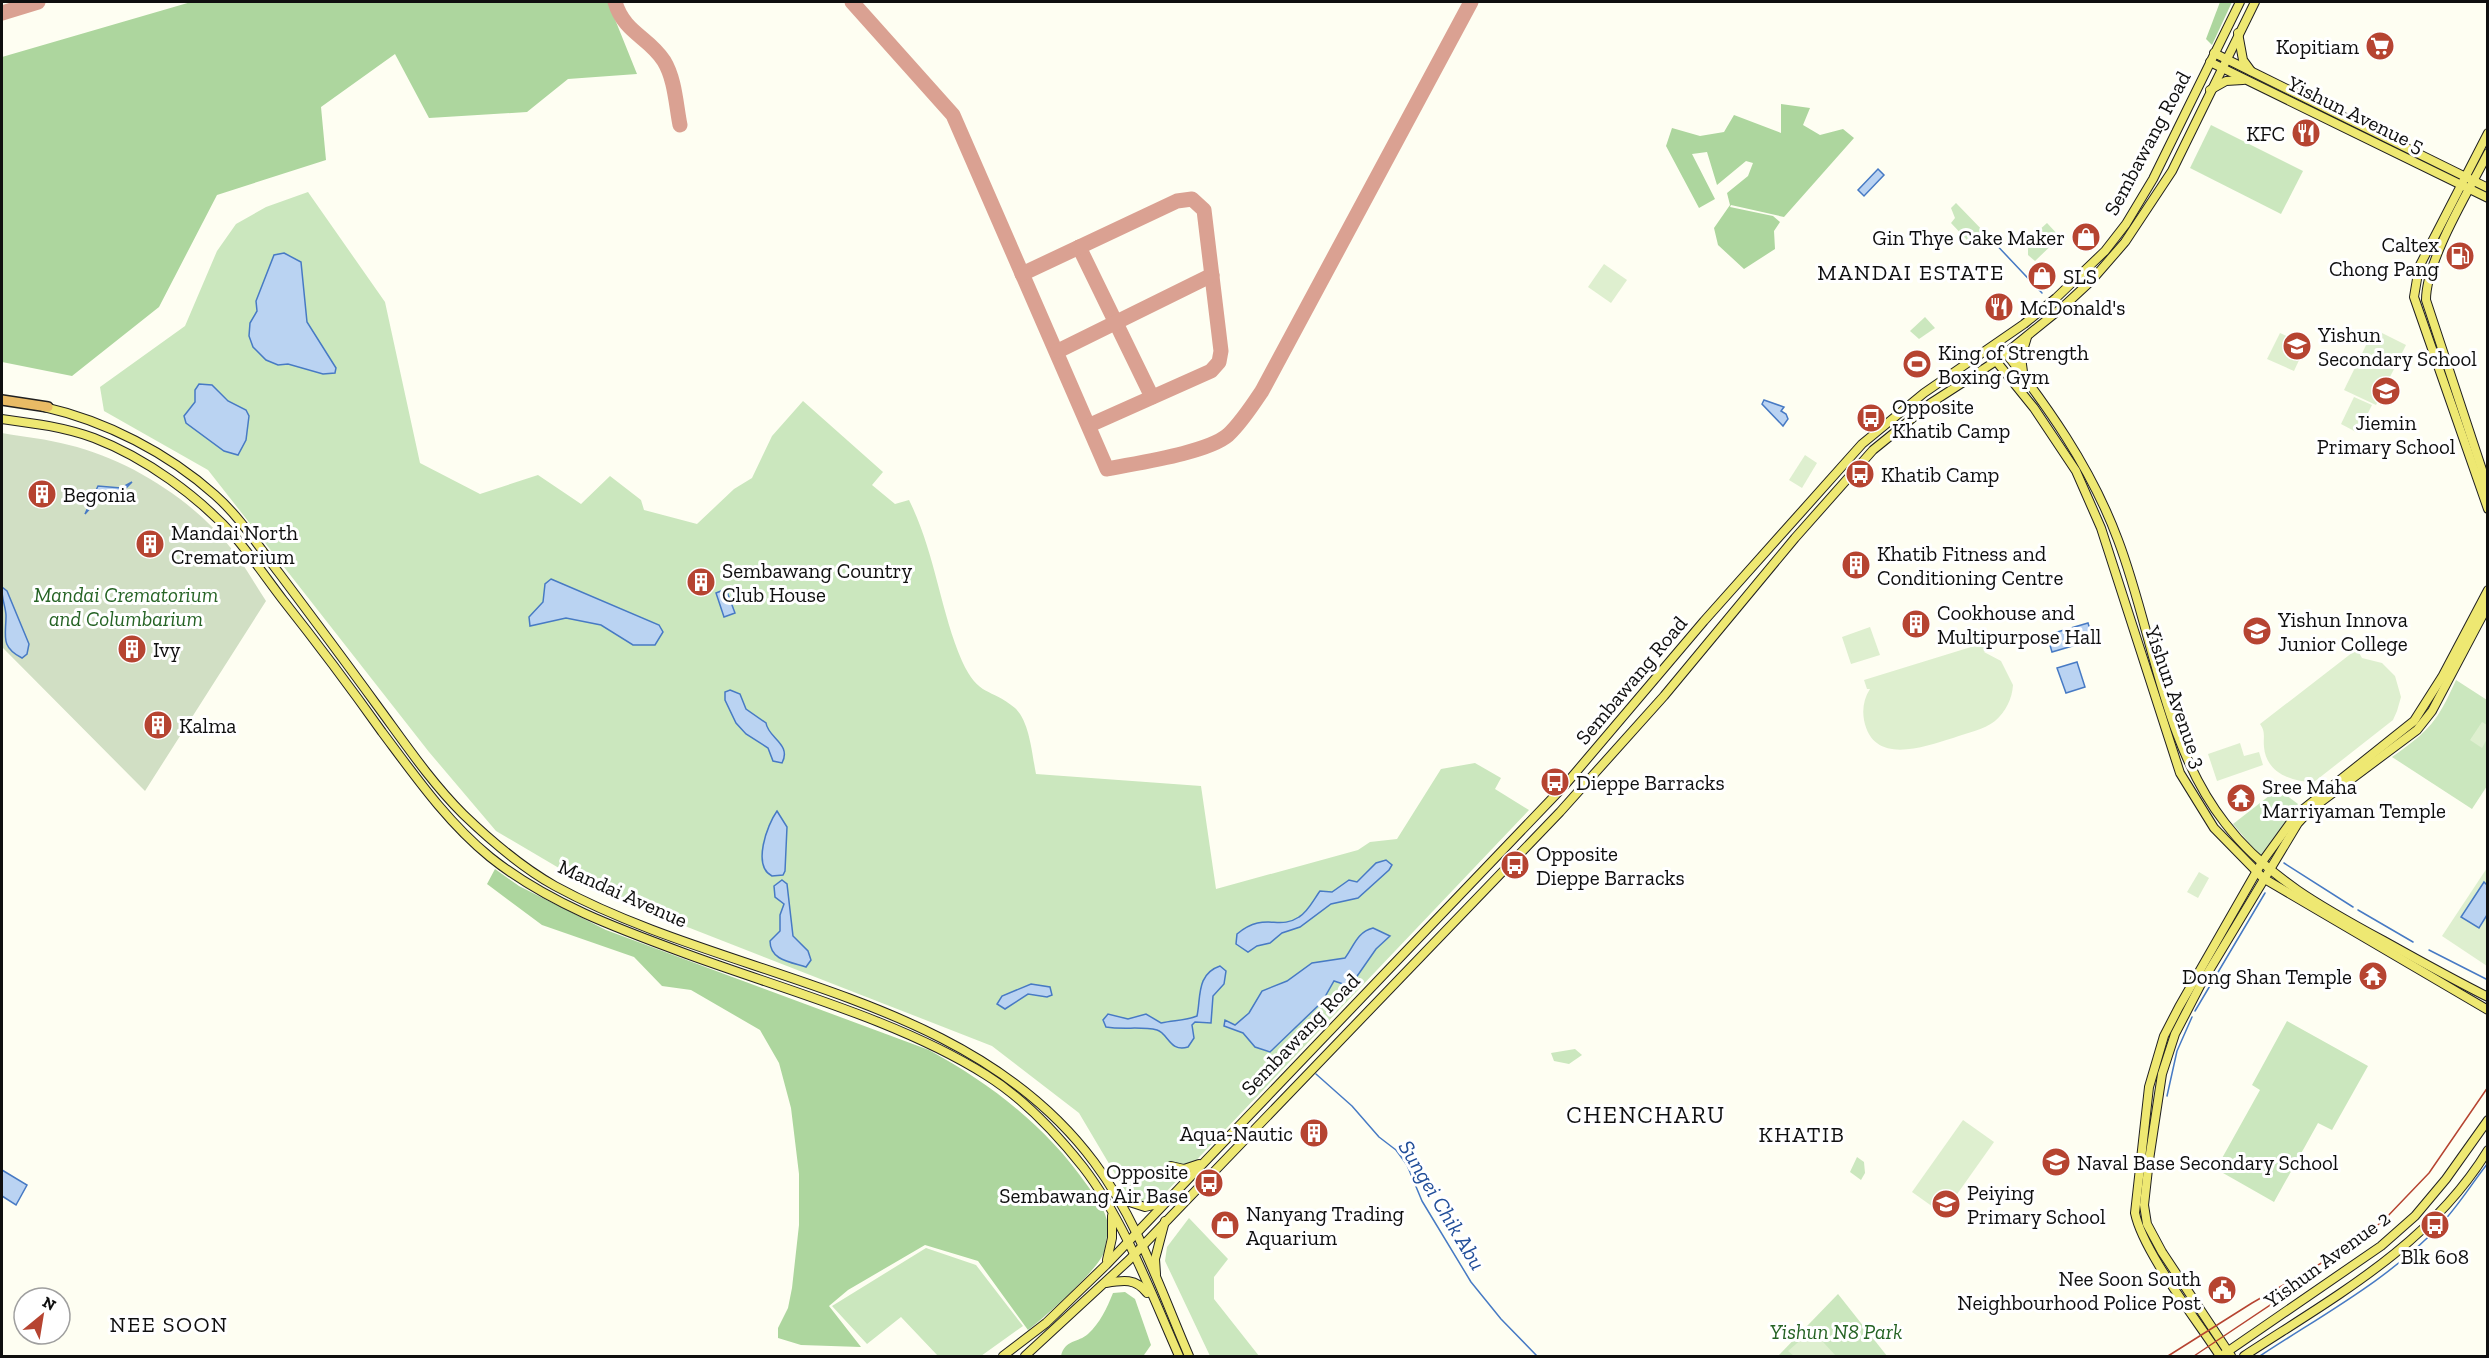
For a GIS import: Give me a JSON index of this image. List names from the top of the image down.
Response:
{
  "streets": {
    "main road": [
      "Yishun Avenue 5",
      "Sembawang Road",
      "Yishun Avenue 3",
      "Mandai Avenue",
      "Yishun Avenue 2"
    ]
  },
  "crossings": [
    ["Yishun Avenue 5", "Sembawang Road"],
    ["Sembawang Road", "Yishun Avenue 3"],
    ["Sembawang Road", "Mandai Avenue"]
  ],
  "districts": [
    "MANDAI ESTATE",
    "CHENCHARU",
    "KHATIB",
    "NEE SOON"
  ],
  "water": ["Sungei Chik Abu"],
  "parks": ["Mandai Crematorium and Columbarium", "Yishun N8 Park"],
  "places": {
    "supermarket": ["Kopitiam"],
    "restaurant": ["KFC", "McDonald's"],
    "shop": ["Gin Thye Cake Maker", "SLS", "Nanyang Trading Aquarium"],
    "fuel station": ["Caltex Chong Pang"],
    "school or university": [
      "Yishun Secondary School",
      "Jiemin Primary School",
      "Yishun Innova Junior College",
      "Naval Base Secondary School",
      "Peiying Primary School"
    ],
    "sports": ["King of Strength Boxing Gym"],
    "bus stop": [
      "Opposite Khatib Camp",
      "Khatib Camp",
      "Dieppe Barracks",
      "Opposite Dieppe Barracks",
      "Opposite Sembawang Air Base",
      "Blk 608"
    ],
    "building": [
      "Begonia",
      "Mandai North Crematorium",
      "Khatib Fitness and Conditioning Centre",
      "Sembawang Country Club House",
      "Cookhouse and Multipurpose Hall",
      "Ivy",
      "Kalma",
      "Aqua-Nautic"
    ],
    "temple": ["Sree Maha Marriyaman Temple", "Dong Shan Temple"],
    "public building": ["Nee Soon South Neighbourhood Police Post"]
  },
  "north": "top right"
}
